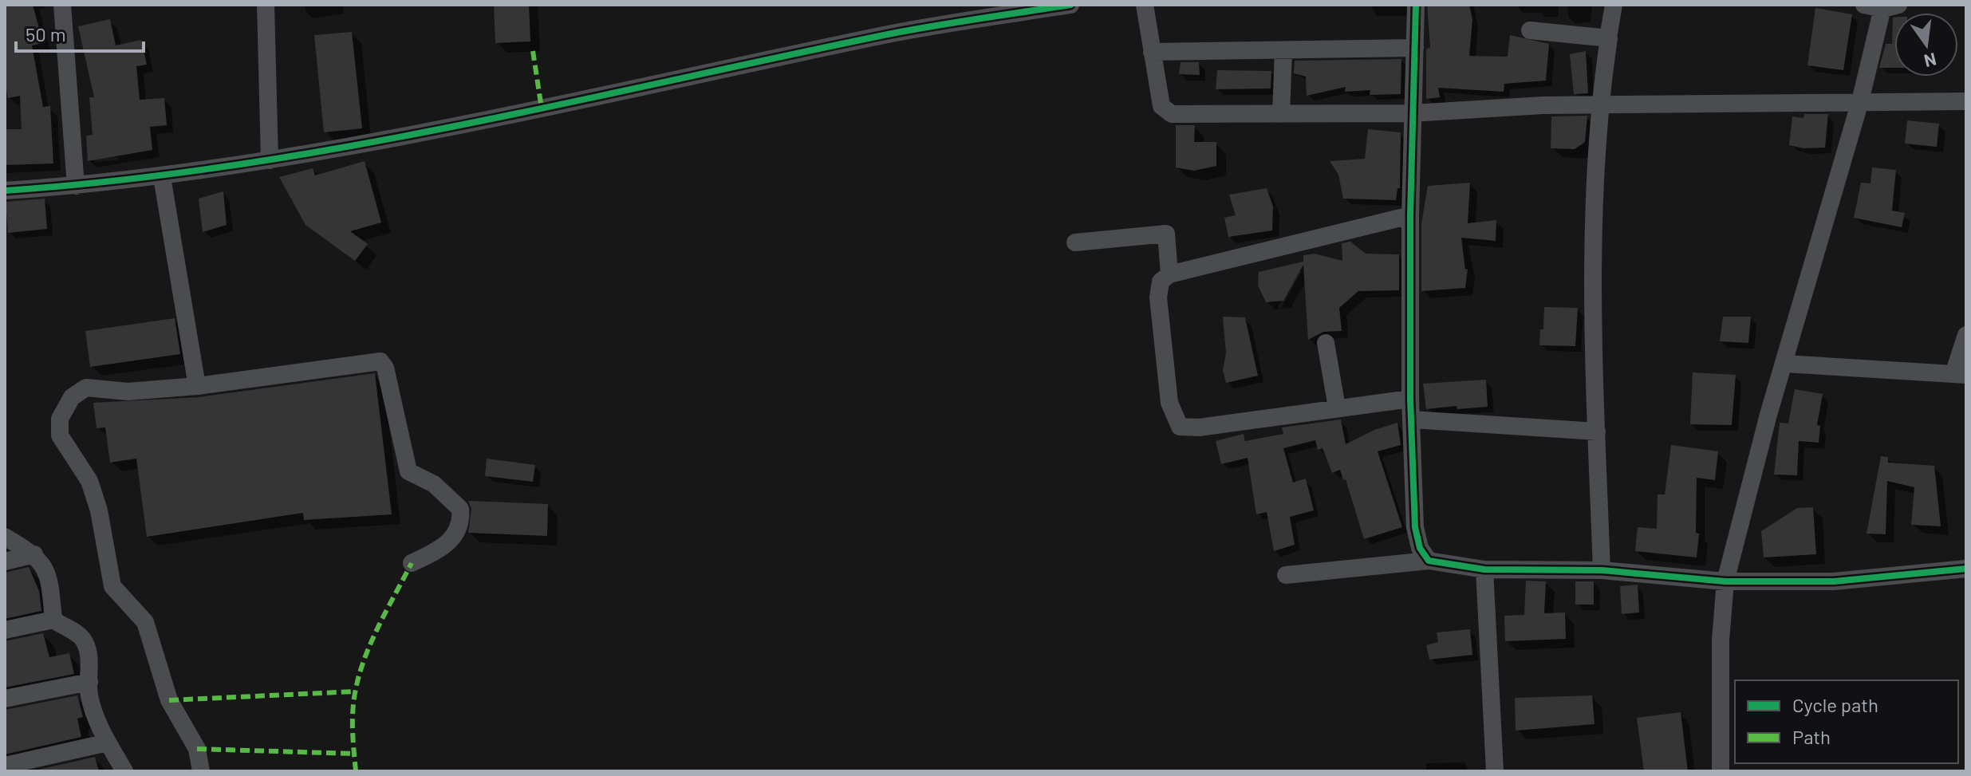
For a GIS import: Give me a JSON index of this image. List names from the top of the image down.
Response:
{
  "legend": ["Cycle path", "Path"],
  "scale_bar": "50 m",
  "north": "bottom"
}
